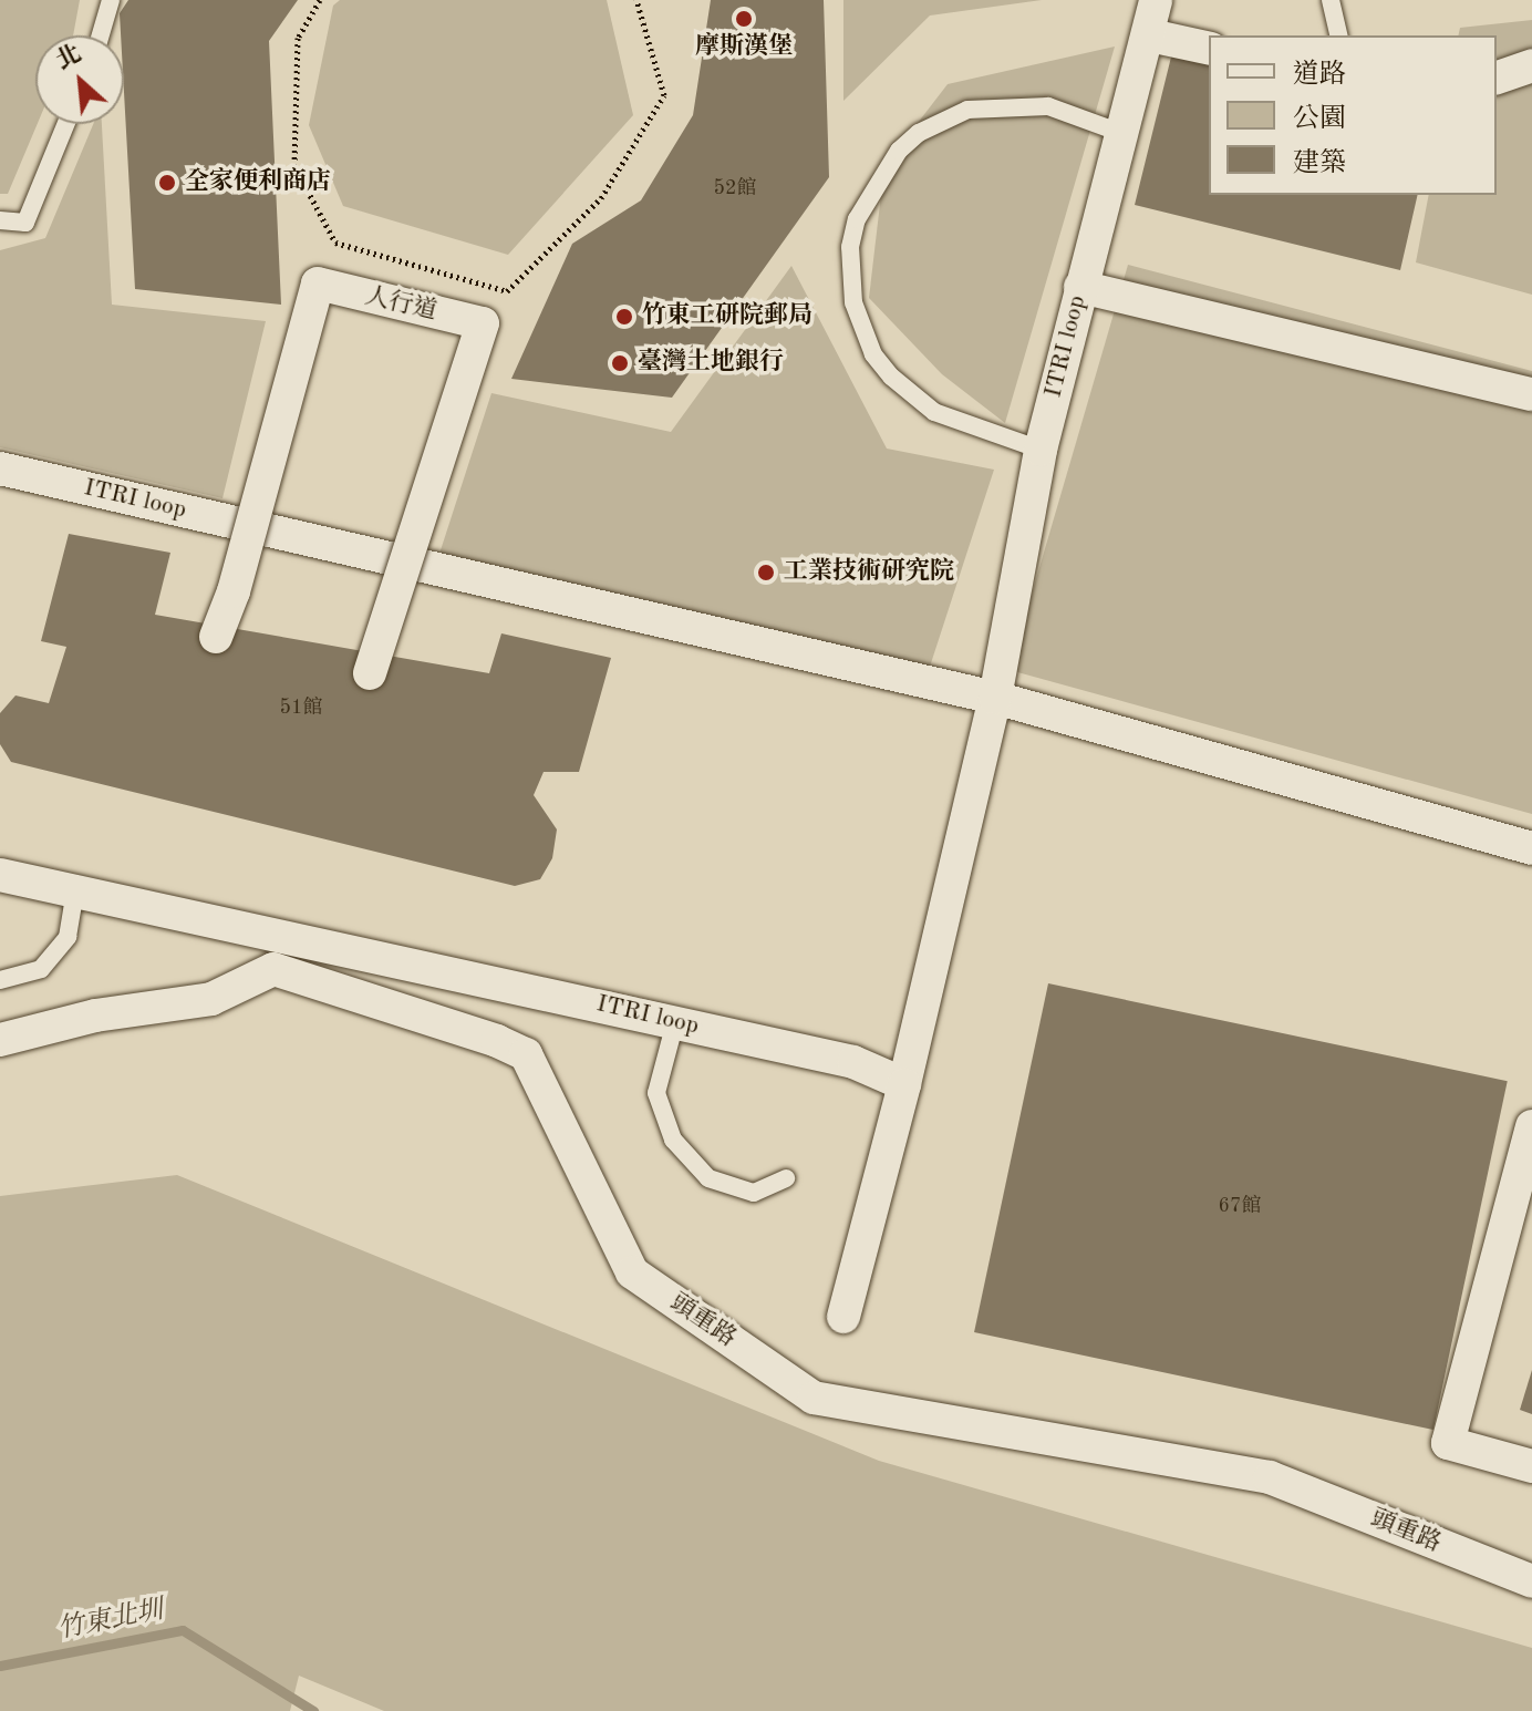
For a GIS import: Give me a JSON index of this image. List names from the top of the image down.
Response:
{
  "streets": {
    "street": ["人行道", "ITRI loop", "頭重路"]
  },
  "water": ["竹東北圳"],
  "places": [
    "摩斯漢堡",
    "全家便利商店",
    "竹東工研院郵局",
    "臺灣土地銀行",
    "工業技術研究院"
  ],
  "house_numbers": ["52館", "51館", "67館"],
  "legend": ["道路", "公園", "建築"],
  "north": "top left"
}
